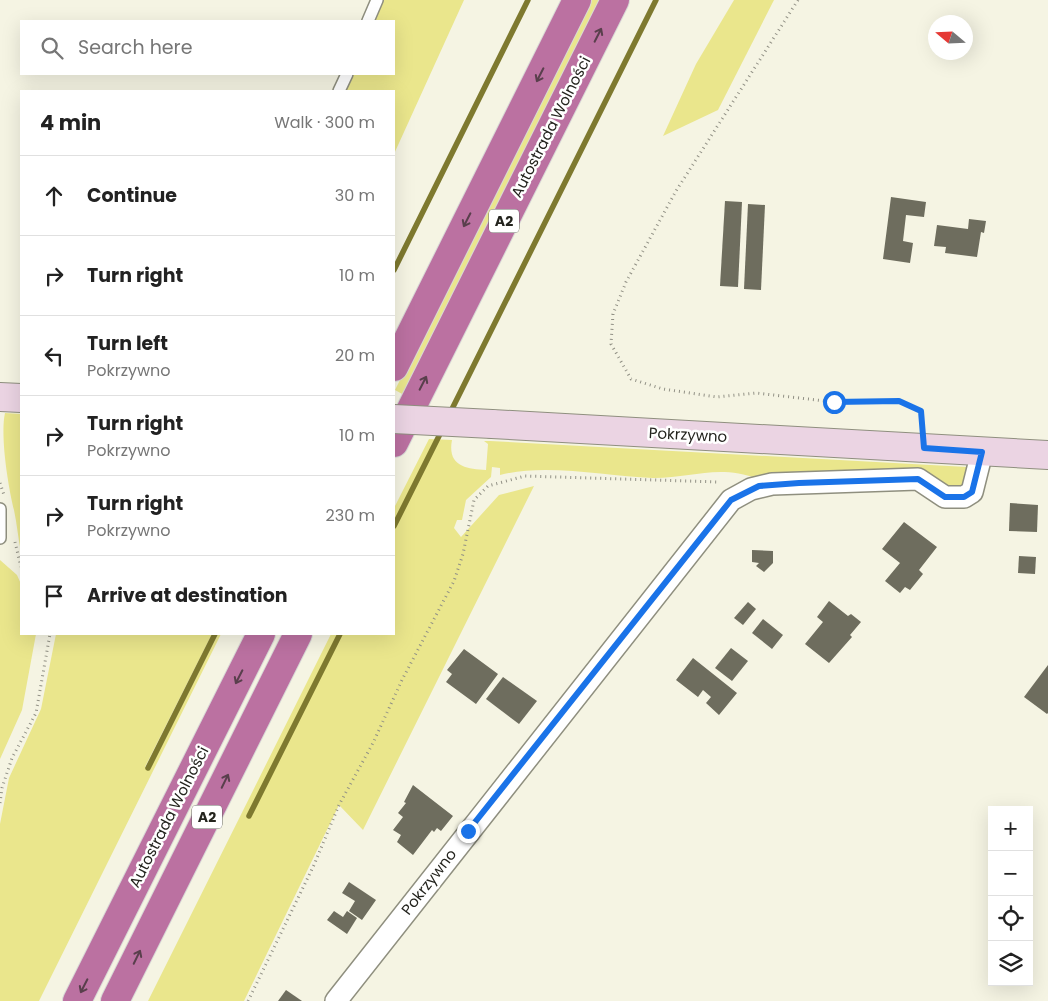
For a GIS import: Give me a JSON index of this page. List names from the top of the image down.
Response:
{
  "streets": {
    "highway": ["Autostrada Wolności", "A2"],
    "street": ["Pokrzywno"]
  },
  "north": "left",
  "page": {
    "search": "Search here",
    "heading": ["4 min", "Walk · 300 m"],
    "list": [
      ["Continue", "30 m"],
      ["Turn right", "10 m"],
      ["Turn left", "Pokrzywno", "20 m"],
      ["Turn right", "Pokrzywno", "10 m"],
      ["Turn right", "Pokrzywno", "230 m"],
      "Arrive at destination"
    ],
    "map_buttons": ["+", "−"]
  }
}
